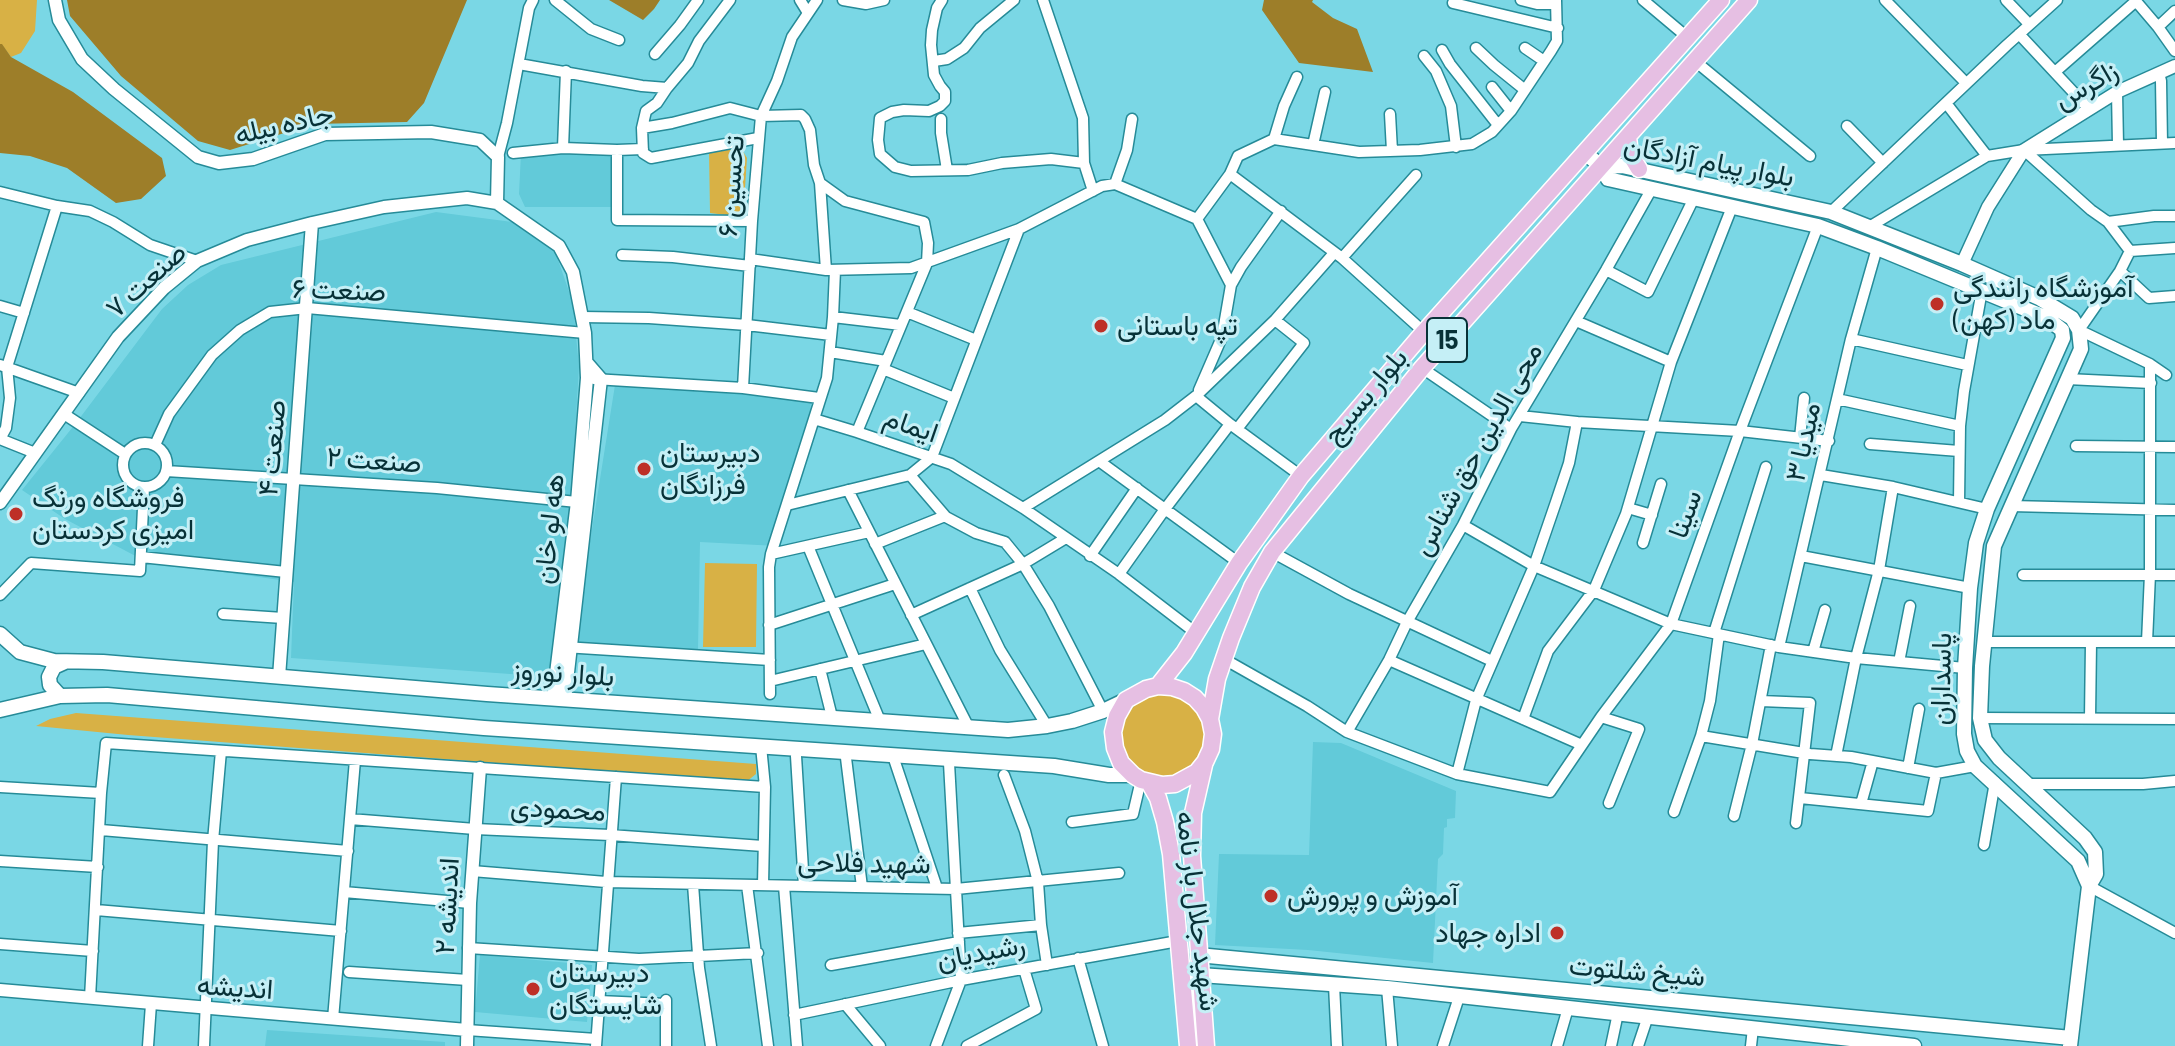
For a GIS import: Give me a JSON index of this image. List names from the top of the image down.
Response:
{
  "streets": {
    "main road": [
      "بلوار پیام آزادگان",
      "15",
      "بلوار بسیج",
      "بلوار نوروز",
      "پاسداران",
      "شهید جلال بار نامه",
      "شیخ شلتوت"
    ],
    "street": [
      "زاگرس",
      "جاده بیله",
      "تحسین ۶",
      "صنعت ۷",
      "صنعت ۶",
      "ایمام",
      "میدیا ۳",
      "صنعت ۴",
      "محی الدین حق شناس",
      "صنعت ۲",
      "سینا",
      "هه لو خان",
      "محمودی",
      "شهید فلاحی",
      "اندیشه ۲",
      "رشیدیان",
      "اندیشه"
    ]
  },
  "crossings": [
    ["بلوار پیام آزادگان", "بلوار بسیج"],
    ["بلوار پیام آزادگان", "میدیا ۳"],
    ["بلوار پیام آزادگان", "محی الدین حق شناس"],
    ["بلوار پیام آزادگان", "سینا"],
    ["بلوار پیام آزادگان", "پاسداران"],
    ["صنعت ۷", "صنعت ۴"],
    ["صنعت ۶", "صنعت ۴"],
    ["صنعت ۶", "صنعت ۲"],
    ["15", "بلوار بسیج"],
    ["15", "بلوار نوروز"],
    ["15", "شهید جلال بار نامه"],
    ["بلوار بسیج", "ایمام"],
    ["بلوار بسیج", "بلوار نوروز"],
    ["بلوار بسیج", "شهید جلال بار نامه"],
    ["صنعت ۴", "صنعت ۲"],
    ["صنعت ۴", "بلوار نوروز"],
    ["صنعت ۲", "هه لو خان"],
    ["بلوار نوروز", "شهید جلال بار نامه"],
    ["محمودی", "اندیشه ۲"],
    ["شهید فلاحی", "اندیشه ۲"],
    ["اندیشه ۲", "اندیشه"],
    ["شهید جلال بار نامه", "رشیدیان"],
    ["شهید جلال بار نامه", "شیخ شلتوت"]
  ],
  "places": [
    "آموزشگاه رانندگی ماد (کهن)",
    "تپه باستانی",
    "دبیرستان فرزانگان",
    "فروشگاه ورنگ امیزی کردستان",
    "آموزش و پرورش",
    "اداره جهاد",
    "دبیرستان شایستگان"
  ]
}
